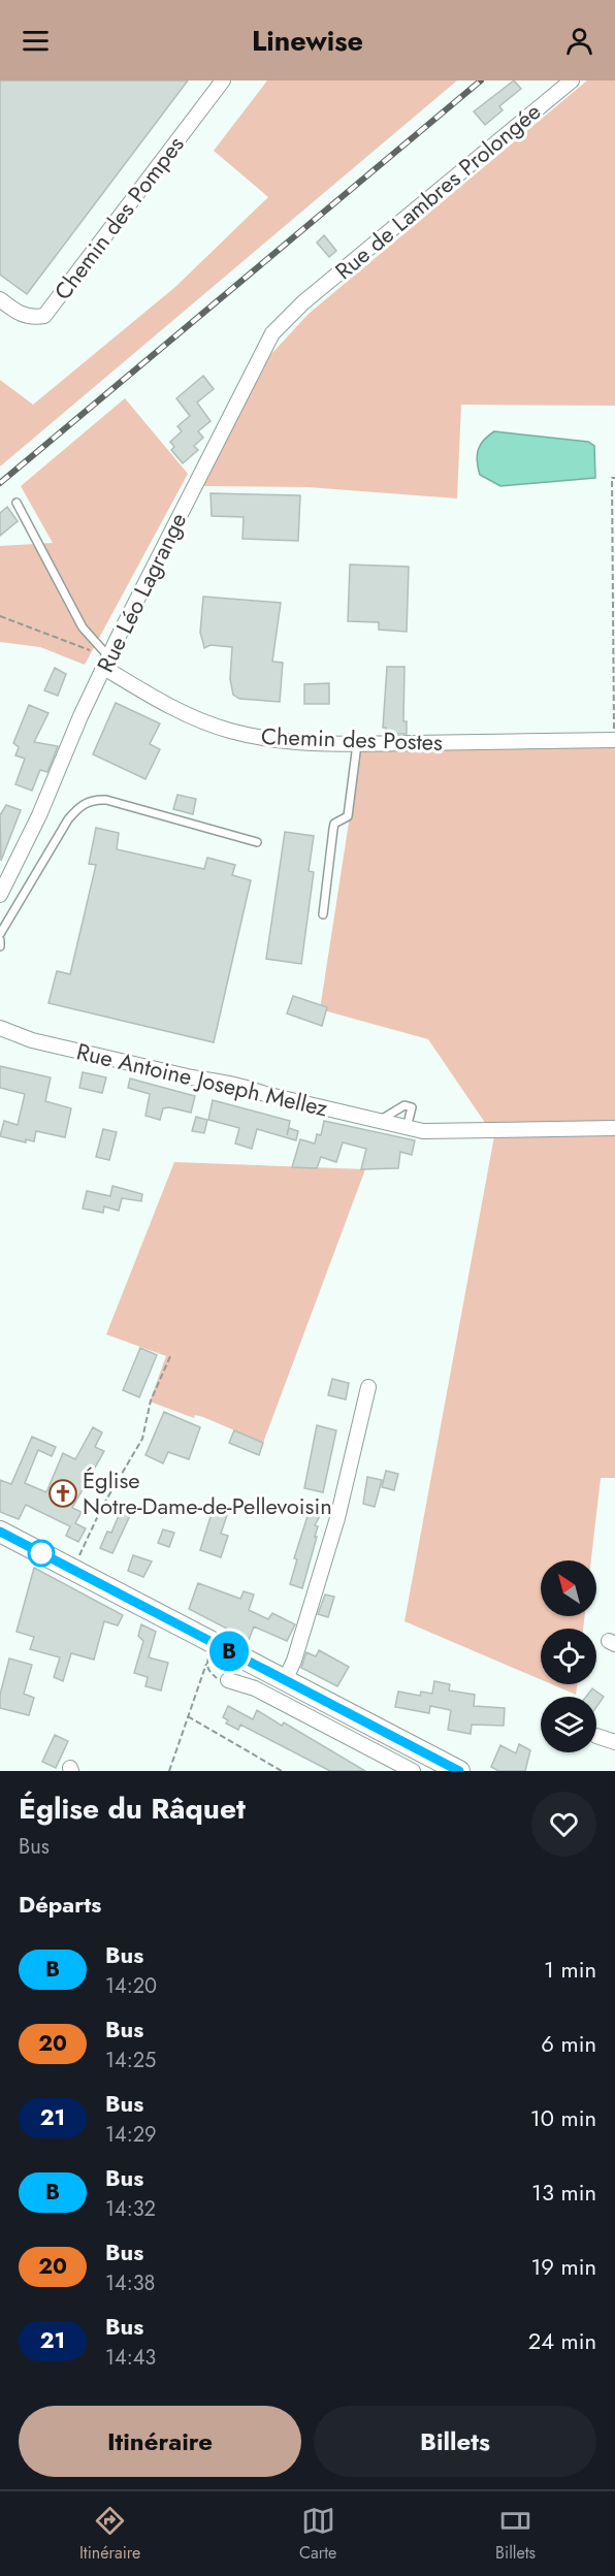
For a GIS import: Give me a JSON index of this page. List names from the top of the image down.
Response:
{
  "streets": {
    "street": [
      "Rue de Lambres Prolongée",
      "Chemin des Pompes",
      "Rue Léo Lagrange",
      "Chemin des Postes",
      "Rue Antoine Joseph Mellez"
    ]
  },
  "crossings": [
    ["Rue de Lambres Prolongée", "Rue Léo Lagrange"],
    ["Rue Léo Lagrange", "Chemin des Postes"]
  ],
  "places": {
    "church": ["Église Notre-Dame-de-Pellevoisin"]
  },
  "lines": ["bus line B"],
  "north": "top left",
  "page": {
    "header": "Linewise",
    "on_map": "B",
    "heading": [
      ["Église du Râquet", "Bus"],
      "Départs"
    ],
    "list": [
      {
        "mark": "B",
        "name": "Bus",
        "note": "14:20",
        "value": "1 min"
      },
      {
        "mark": "20",
        "name": "Bus",
        "note": "14:25",
        "value": "6 min"
      },
      {
        "mark": "21",
        "name": "Bus",
        "note": "14:29",
        "value": "10 min"
      },
      {
        "mark": "B",
        "name": "Bus",
        "note": "14:32",
        "value": "13 min"
      },
      {
        "mark": "20",
        "name": "Bus",
        "note": "14:38",
        "value": "19 min"
      },
      {
        "mark": "21",
        "name": "Bus",
        "note": "14:43",
        "value": "24 min"
      }
    ],
    "buttons": ["Itinéraire", "Billets"],
    "tabs": ["Itinéraire", "Carte", "Billets"]
  }
}
